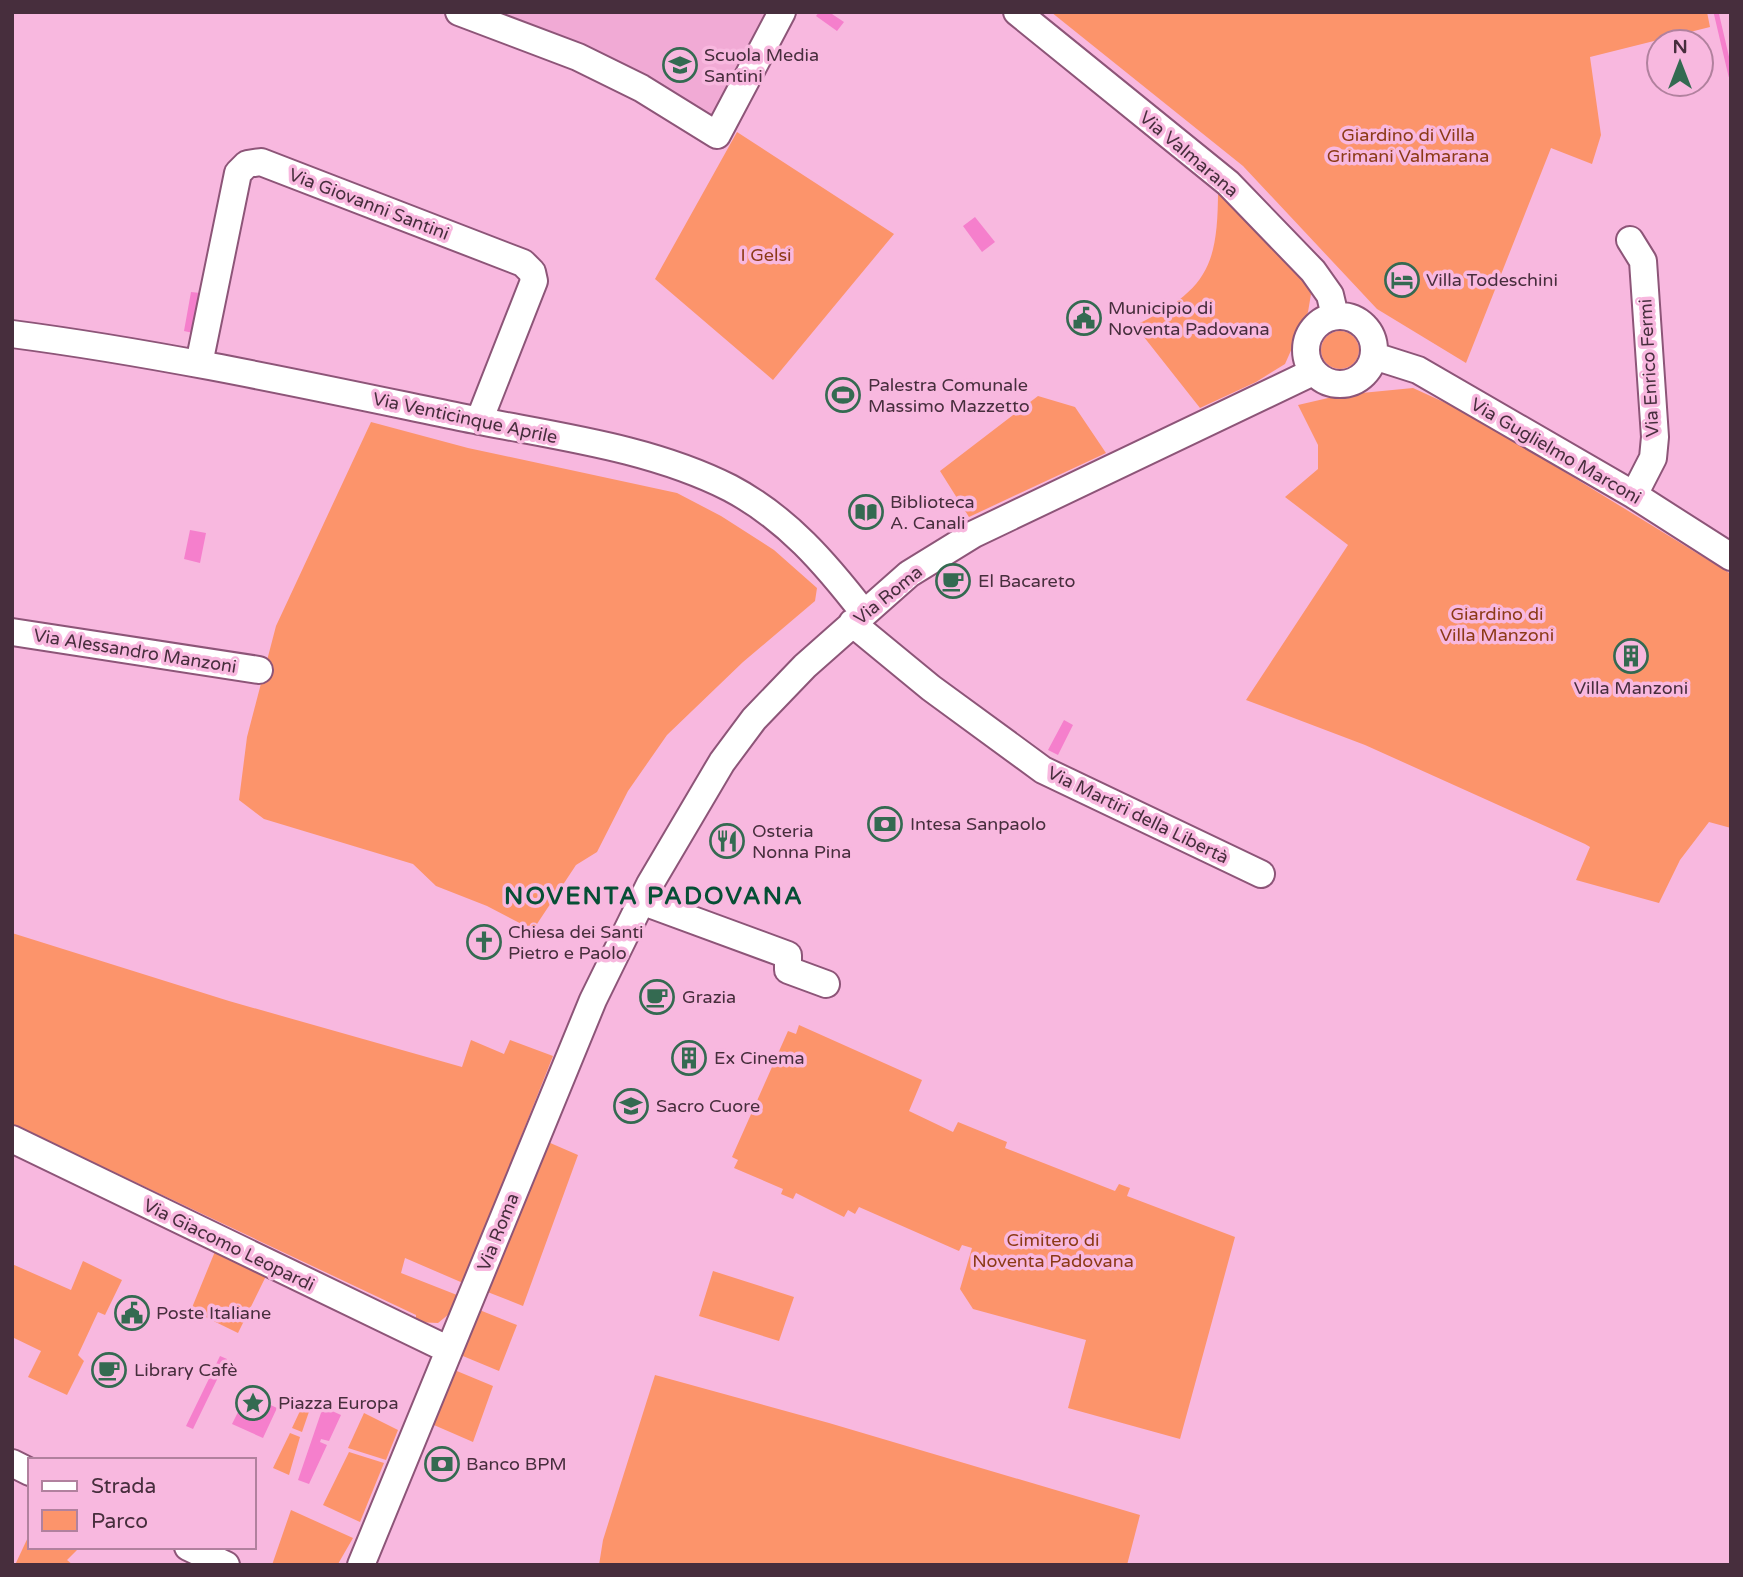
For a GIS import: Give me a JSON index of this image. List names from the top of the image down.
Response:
{
  "streets": {
    "street": [
      "Via Valmarana",
      "Via Giovanni Santini",
      "Via Enrico Fermi",
      "Via Venticinque Aprile",
      "Via Guglielmo Marconi",
      "Via Roma",
      "Via Alessandro Manzoni",
      "Via Martiri della Libertà",
      "Via Giacomo Leopardi"
    ]
  },
  "crossings": [
    ["Via Valmarana", "Via Guglielmo Marconi"],
    ["Via Valmarana", "Via Roma"],
    ["Via Giovanni Santini", "Via Venticinque Aprile"],
    ["Via Enrico Fermi", "Via Guglielmo Marconi"],
    ["Via Venticinque Aprile", "Via Roma"],
    ["Via Venticinque Aprile", "Via Martiri della Libertà"],
    ["Via Guglielmo Marconi", "Via Roma"],
    ["Via Roma", "Via Martiri della Libertà"],
    ["Via Roma", "Via Giacomo Leopardi"]
  ],
  "districts": ["NOVENTA PADOVANA"],
  "parks": [
    "Giardino di Villa Grimani Valmarana",
    "I Gelsi",
    "Giardino di Villa Manzoni",
    "Cimitero di Noventa Padovana"
  ],
  "places": {
    "school or university": ["Scuola Media Santini", "Sacro Cuore"],
    "hotel": ["Villa Todeschini"],
    "public building": ["Municipio di Noventa Padovana", "Poste Italiane"],
    "sports": ["Palestra Comunale Massimo Mazzetto"],
    "library": ["Biblioteca A. Canali"],
    "cafe": ["El Bacareto", "Grazia", "Library Cafè"],
    "building": ["Villa Manzoni", "Ex Cinema"],
    "bank": ["Intesa Sanpaolo", "Banco BPM"],
    "restaurant": ["Osteria Nonna Pina"],
    "church": ["Chiesa dei Santi Pietro e Paolo"],
    "place": ["Piazza Europa"]
  },
  "legend": ["Strada", "Parco"],
  "north": "top"
}
